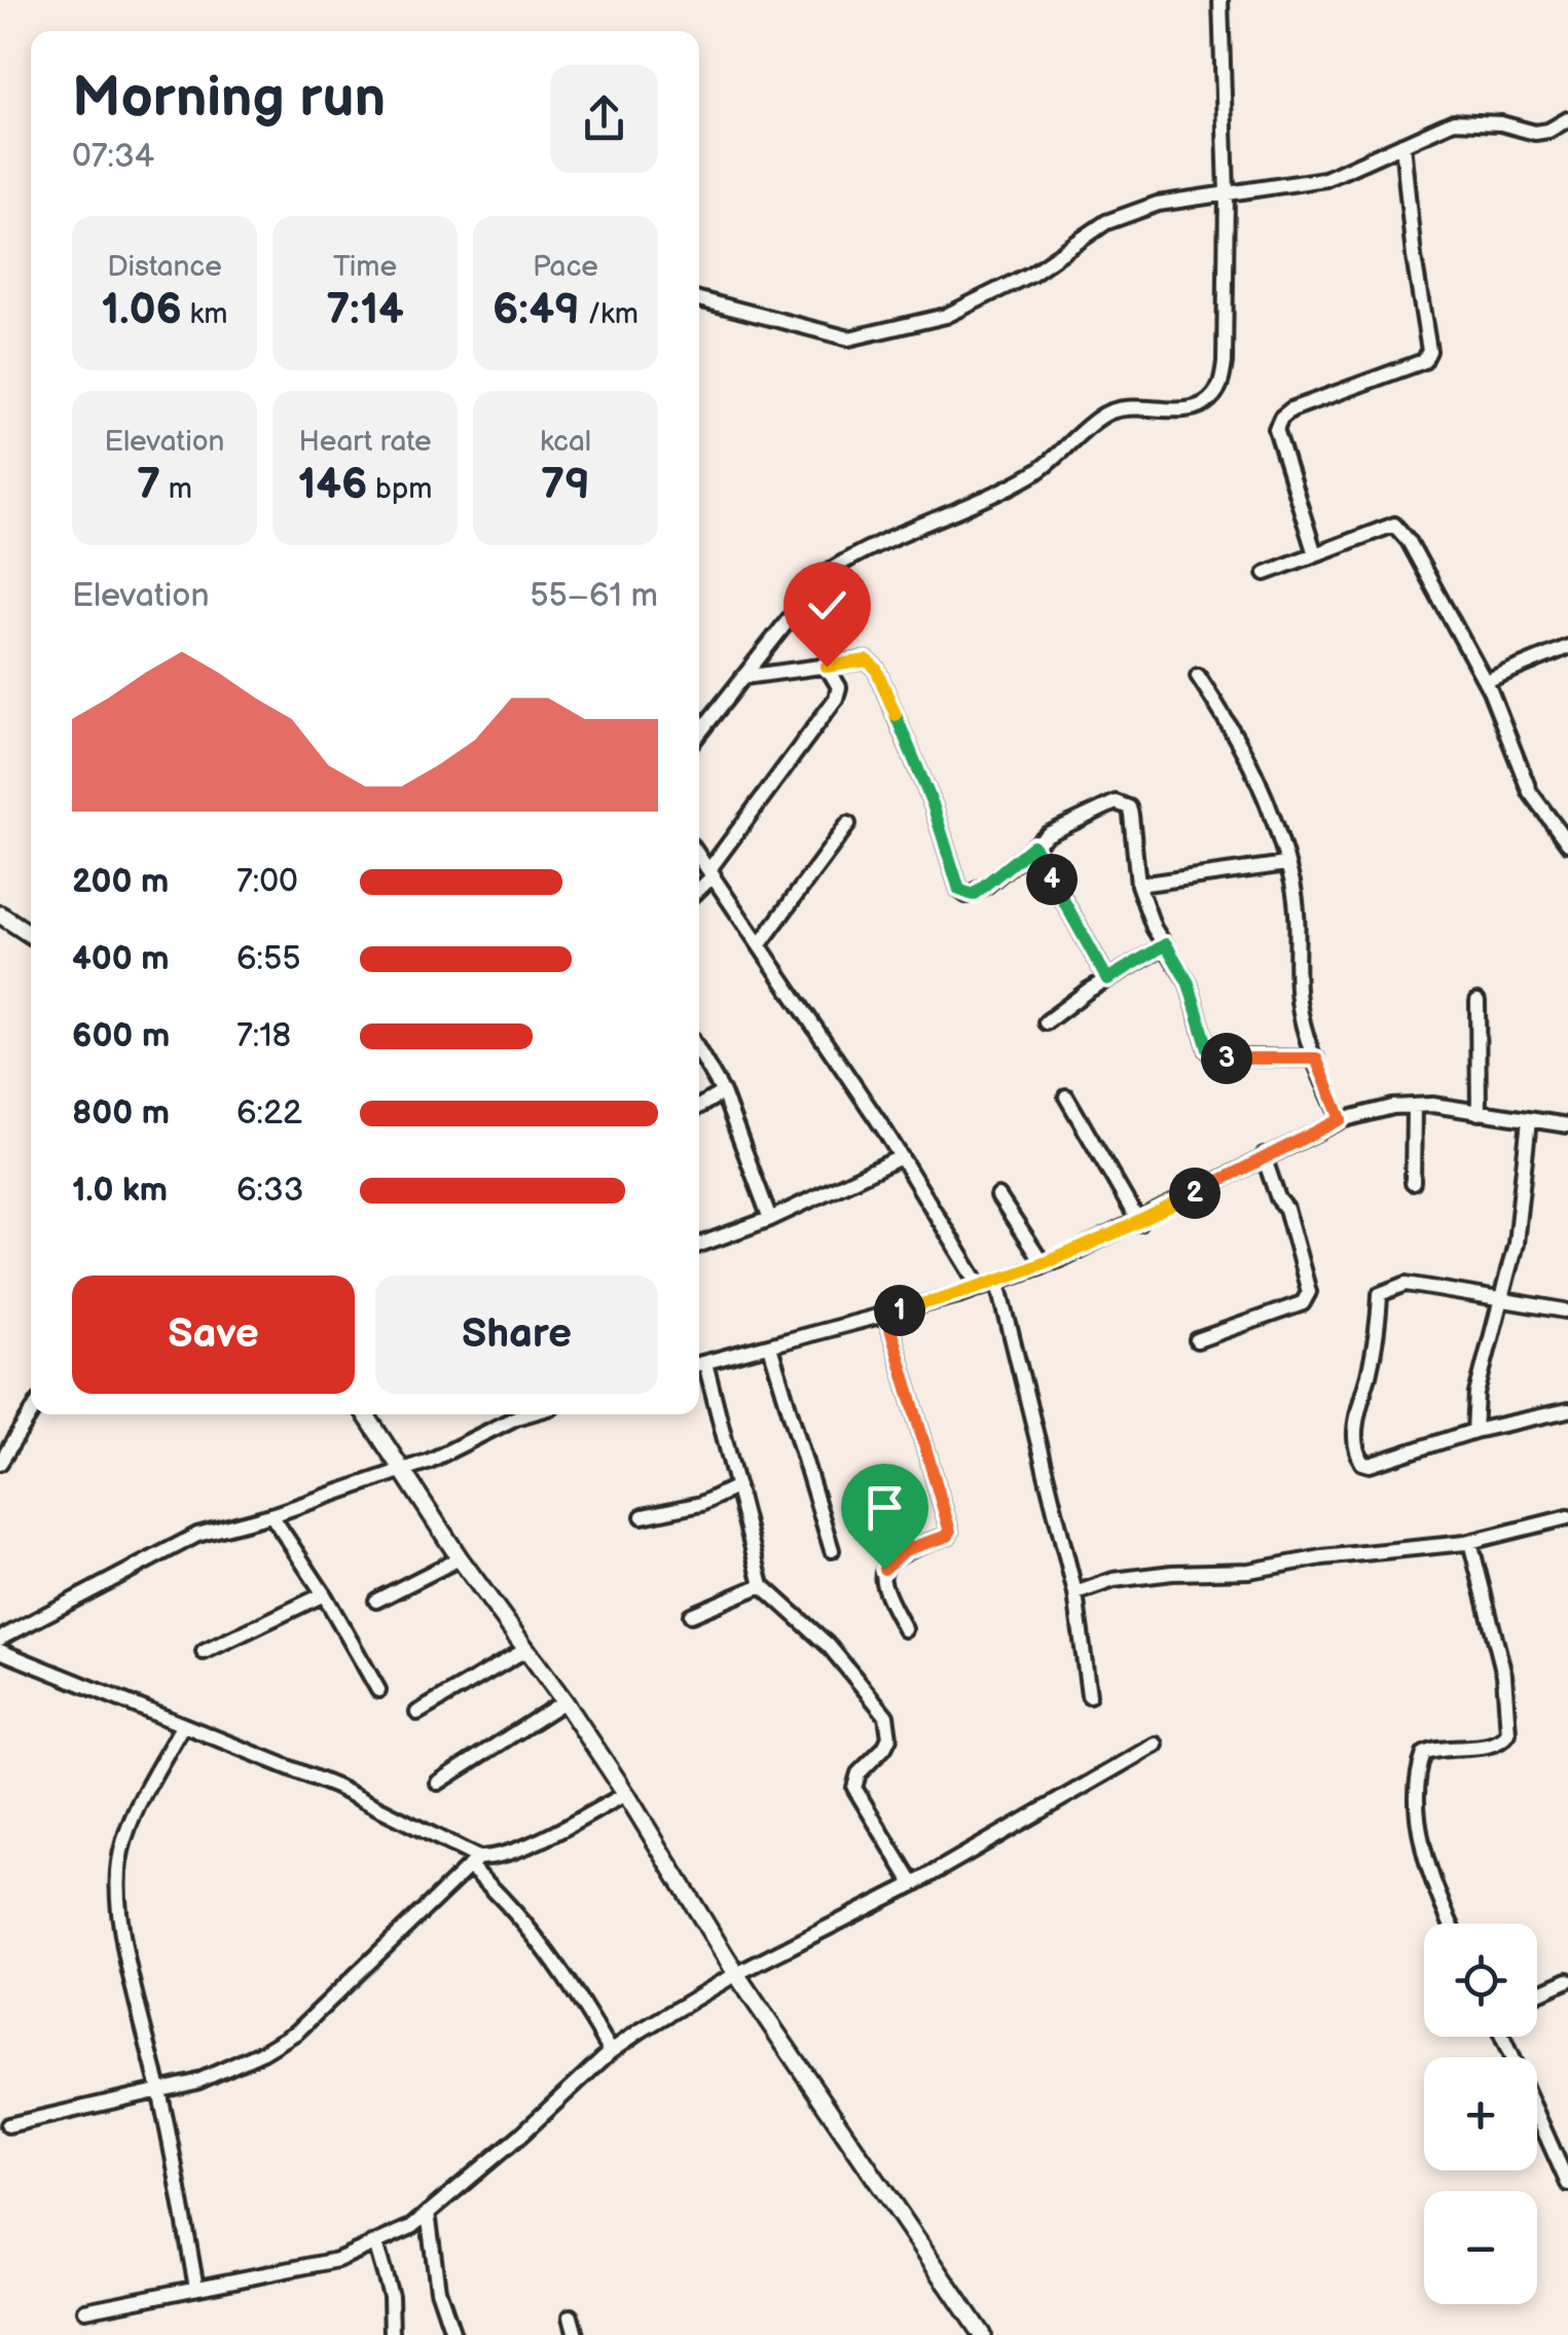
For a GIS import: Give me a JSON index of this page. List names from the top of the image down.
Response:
{
  "page": {
    "heading": ["Morning run", "07:34"],
    "stats": [
      ["Distance", "1.06 km"],
      ["Time", "7:14"],
      ["Pace", "6:49 /km"],
      ["Elevation", "7 m"],
      ["Heart rate", "146 bpm"],
      ["kcal", "79"]
    ],
    "chart": ["Elevation", "55–61 m"],
    "list": [
      {
        "name": "200 m",
        "note": "7:00"
      },
      {
        "name": "400 m",
        "note": "6:55"
      },
      {
        "name": "600 m",
        "note": "7:18"
      },
      {
        "name": "800 m",
        "note": "6:22"
      },
      {
        "name": "1.0 km",
        "note": "6:33"
      }
    ],
    "pins": [
      "4",
      "3",
      "2",
      "1"
    ],
    "buttons": ["Save", "Share"],
    "map_buttons": ["+", "−"]
  }
}
